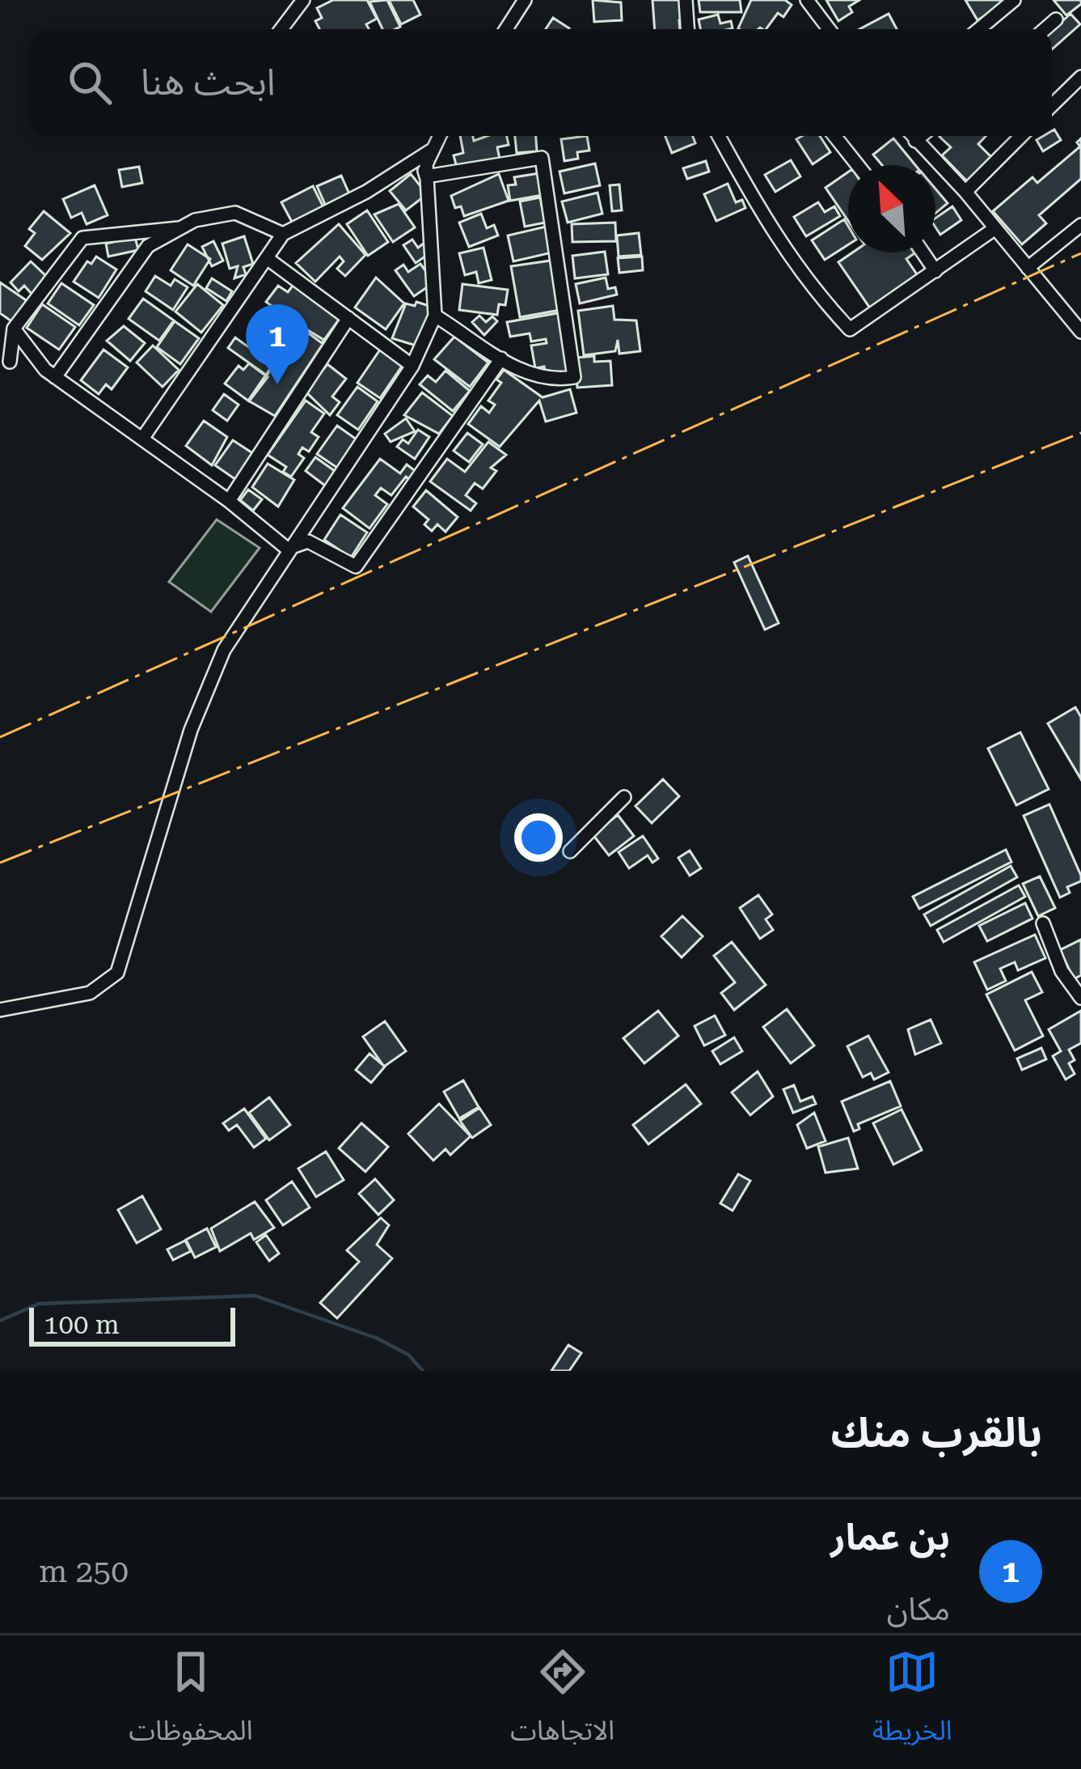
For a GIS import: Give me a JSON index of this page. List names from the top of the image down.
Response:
{
  "scale_bar": "100 m",
  "north": "top left",
  "page": {
    "search": "ابحث هنا",
    "pins": "1",
    "scale": "100 m",
    "heading": "بالقرب منك",
    "list": [
      {
        "mark": "1",
        "name": "بن عمار",
        "note": "مكان",
        "value": "250 m"
      }
    ],
    "nav": ["الخريطة", "الاتجاهات", "المحفوظات"]
  }
}
